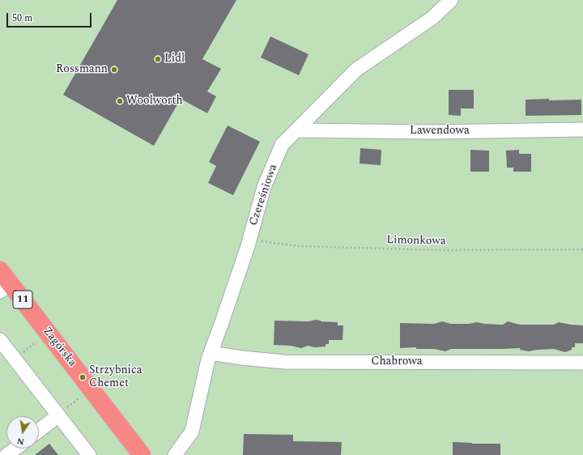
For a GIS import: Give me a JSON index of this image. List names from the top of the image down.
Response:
{
  "streets": {
    "highway": ["11", "Zagórska"],
    "street": ["Lawendowa", "Czereśniowa", "Chabrowa"],
    "path": ["Limonkowa"]
  },
  "crossings": [
    ["Lawendowa", "Czereśniowa"],
    ["Czereśniowa", "Limonkowa"],
    ["Czereśniowa", "Chabrowa"]
  ],
  "places": [
    "Lidl",
    "Rossmann",
    "Woolworth",
    "Strzybnica Chemet"
  ],
  "scale_bar": "50 m",
  "north": "bottom"
}
